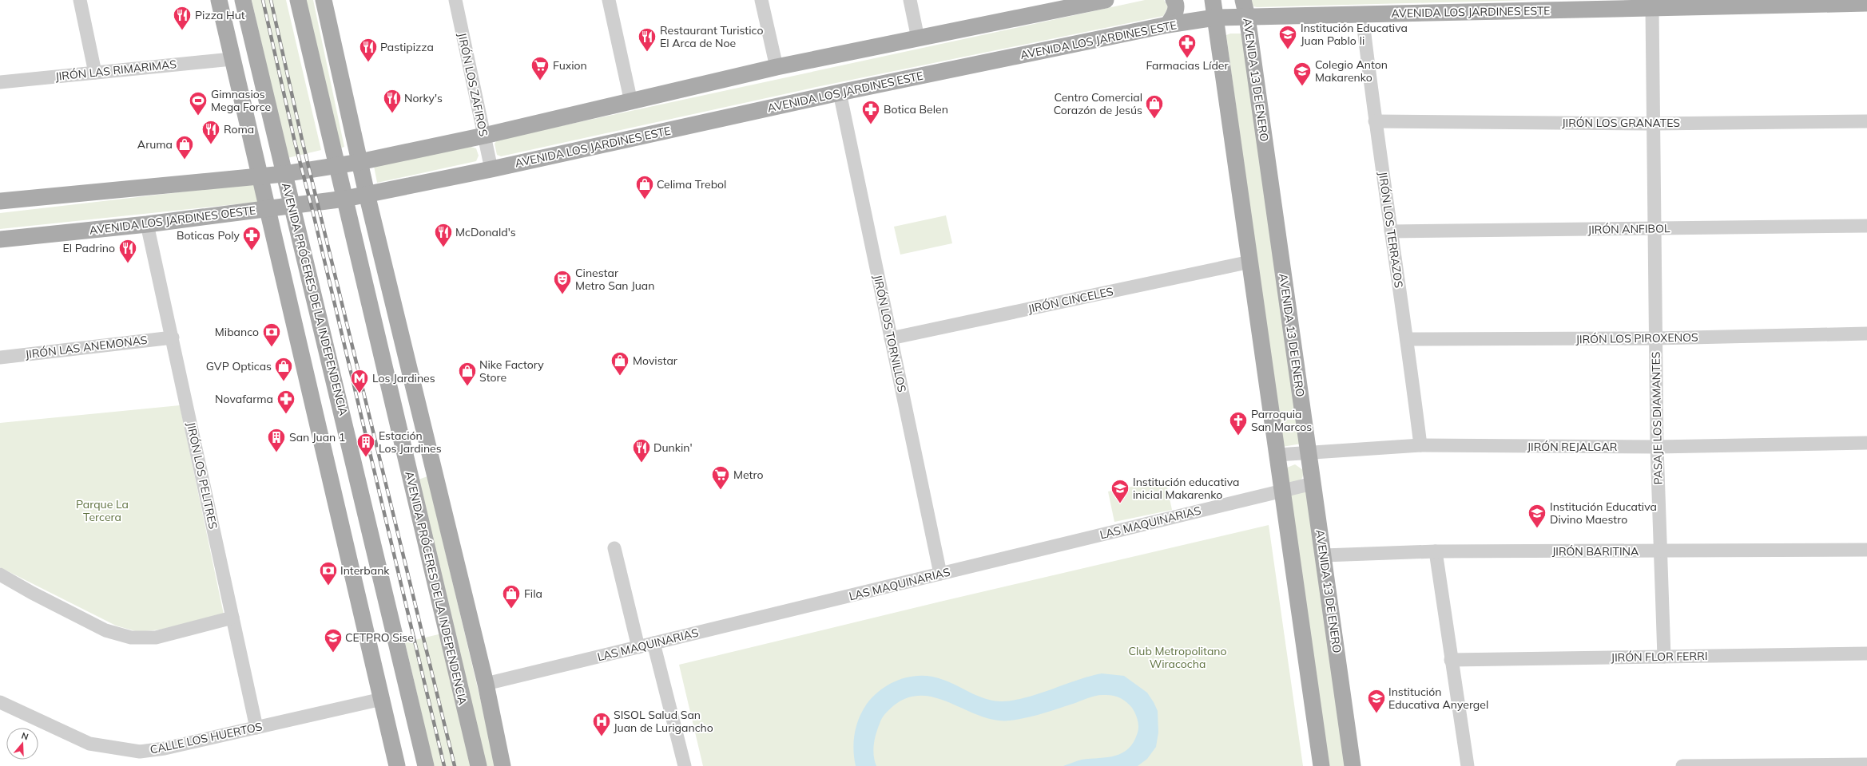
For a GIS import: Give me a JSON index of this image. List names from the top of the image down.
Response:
{
  "streets": {
    "main road": [
      "AVENIDA LOS JARDINES ESTE",
      "AVENIDA 13 DE ENERO",
      "AVENIDA LOS JARDINES OESTE",
      "AVENIDA PRÓCERES DE LA INDEPENDENCIA"
    ],
    "street": [
      "JIRÓN LAS RIMARIMAS",
      "JIRÓN LOS ZAFIROS",
      "JIRÓN LOS GRANATES",
      "JIRÓN ANFIBOL",
      "JIRÓN LOS TERRAZOS",
      "JIRÓN CINCELES",
      "JIRÓN LOS TORNILLOS",
      "JIRÓN LOS PIROXENOS",
      "JIRÓN LAS ANEMONAS",
      "PASAJE LOS DIAMANTES",
      "JIRÓN REJALGAR",
      "JIRÓN LOS PELITRES",
      "LAS MAQUINARIAS",
      "JIRÓN BARITINA",
      "JIRÓN FLOR FERRI",
      "CALLE LOS HUERTOS"
    ]
  },
  "crossings": [
    ["AVENIDA LOS JARDINES ESTE", "AVENIDA 13 DE ENERO"],
    ["AVENIDA LOS JARDINES ESTE", "JIRÓN LOS ZAFIROS"],
    ["AVENIDA LOS JARDINES ESTE", "AVENIDA LOS JARDINES OESTE"],
    ["AVENIDA LOS JARDINES ESTE", "JIRÓN LOS TERRAZOS"],
    ["AVENIDA LOS JARDINES ESTE", "AVENIDA PRÓCERES DE LA INDEPENDENCIA"],
    ["AVENIDA LOS JARDINES ESTE", "JIRÓN LOS TORNILLOS"],
    ["AVENIDA LOS JARDINES ESTE", "PASAJE LOS DIAMANTES"],
    ["JIRÓN LAS RIMARIMAS", "AVENIDA PRÓCERES DE LA INDEPENDENCIA"],
    ["AVENIDA 13 DE ENERO", "JIRÓN REJALGAR"],
    ["AVENIDA 13 DE ENERO", "LAS MAQUINARIAS"],
    ["AVENIDA 13 DE ENERO", "JIRÓN BARITINA"],
    ["JIRÓN LOS GRANATES", "JIRÓN LOS TERRAZOS"],
    ["JIRÓN LOS GRANATES", "PASAJE LOS DIAMANTES"],
    ["AVENIDA LOS JARDINES OESTE", "AVENIDA PRÓCERES DE LA INDEPENDENCIA"],
    ["AVENIDA LOS JARDINES OESTE", "JIRÓN LOS PELITRES"],
    ["JIRÓN ANFIBOL", "JIRÓN LOS TERRAZOS"],
    ["JIRÓN ANFIBOL", "PASAJE LOS DIAMANTES"],
    ["JIRÓN LOS TERRAZOS", "JIRÓN LOS PIROXENOS"],
    ["JIRÓN LOS TERRAZOS", "JIRÓN REJALGAR"],
    ["AVENIDA PRÓCERES DE LA INDEPENDENCIA", "CALLE LOS HUERTOS"],
    ["JIRÓN CINCELES", "JIRÓN LOS TORNILLOS"],
    ["JIRÓN LOS TORNILLOS", "LAS MAQUINARIAS"],
    ["JIRÓN LOS PIROXENOS", "PASAJE LOS DIAMANTES"],
    ["JIRÓN LAS ANEMONAS", "JIRÓN LOS PELITRES"],
    ["PASAJE LOS DIAMANTES", "JIRÓN REJALGAR"],
    ["PASAJE LOS DIAMANTES", "JIRÓN BARITINA"],
    ["PASAJE LOS DIAMANTES", "JIRÓN FLOR FERRI"],
    ["JIRÓN LOS PELITRES", "CALLE LOS HUERTOS"]
  ],
  "parks": ["Parque La Tercera", "Club Metropolitano Wiracocha"],
  "places": {
    "restaurant": [
      "Pizza Hut",
      "Restaurant Turistico El Arca de Noe",
      "Pastipizza",
      "Norky's",
      "Roma",
      "McDonald's",
      "El Padrino",
      "Dunkin'"
    ],
    "school or university": [
      "Institución Educativa Juan Pablo Ii",
      "Colegio Anton Makarenko",
      "Institución educativa inicial Makarenko",
      "Institución Educativa Divino Maestro",
      "CETPRO Sise",
      "Institución Educativa Anyergel"
    ],
    "pharmacy": [
      "Farmacias Líder",
      "Botica Belen",
      "Boticas Poly",
      "Novafarma"
    ],
    "supermarket": ["Fuxion", "Metro"],
    "sports": ["Gimnasios Mega Force"],
    "shop": [
      "Centro Comercial Corazón de Jesús",
      "Aruma",
      "Celima Trebol",
      "Movistar",
      "GVP Opticas",
      "Nike Factory Store",
      "Fila"
    ],
    "theatre": ["Cinestar Metro San Juan"],
    "bank": ["Mibanco", "Interbank"],
    "metro station": ["Los Jardines"],
    "church": ["Parroquia San Marcos"],
    "building": ["San Juan 1", "Estación Los Jardines"],
    "hospital": ["SISOL Salud San Juan de Lurigancho"]
  },
  "north": "top"
}
